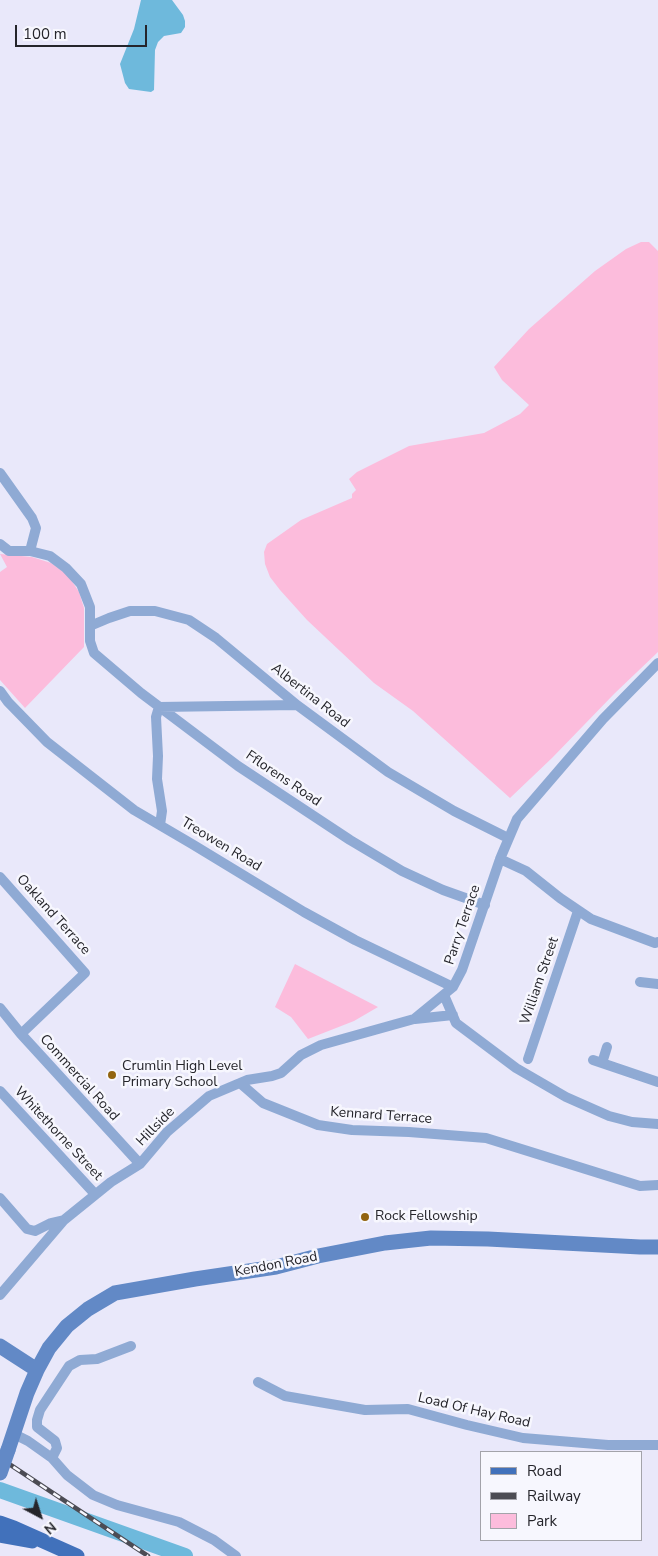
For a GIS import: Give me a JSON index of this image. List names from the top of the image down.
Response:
{
  "streets": {
    "main road": ["Kendon Road"],
    "street": [
      "Albertina Road",
      "Fflorens Road",
      "Treowen Road",
      "Oakland Terrace",
      "Parry Terrace",
      "William Street",
      "Commercial Road",
      "Kennard Terrace",
      "Hillside",
      "Whitethorne Street",
      "Load Of Hay Road"
    ]
  },
  "crossings": [
    ["Albertina Road", "Fflorens Road"],
    ["Albertina Road", "Parry Terrace"],
    ["Fflorens Road", "Parry Terrace"],
    ["Treowen Road", "Parry Terrace"],
    ["Oakland Terrace", "Commercial Road"],
    ["Parry Terrace", "Hillside"],
    ["Commercial Road", "Hillside"],
    ["Kennard Terrace", "Hillside"],
    ["Hillside", "Whitethorne Street"]
  ],
  "places": ["Crumlin High Level Primary School", "Rock Fellowship"],
  "legend": ["Road", "Railway", "Park"],
  "scale_bar": "100 m",
  "north": "bottom right"
}
